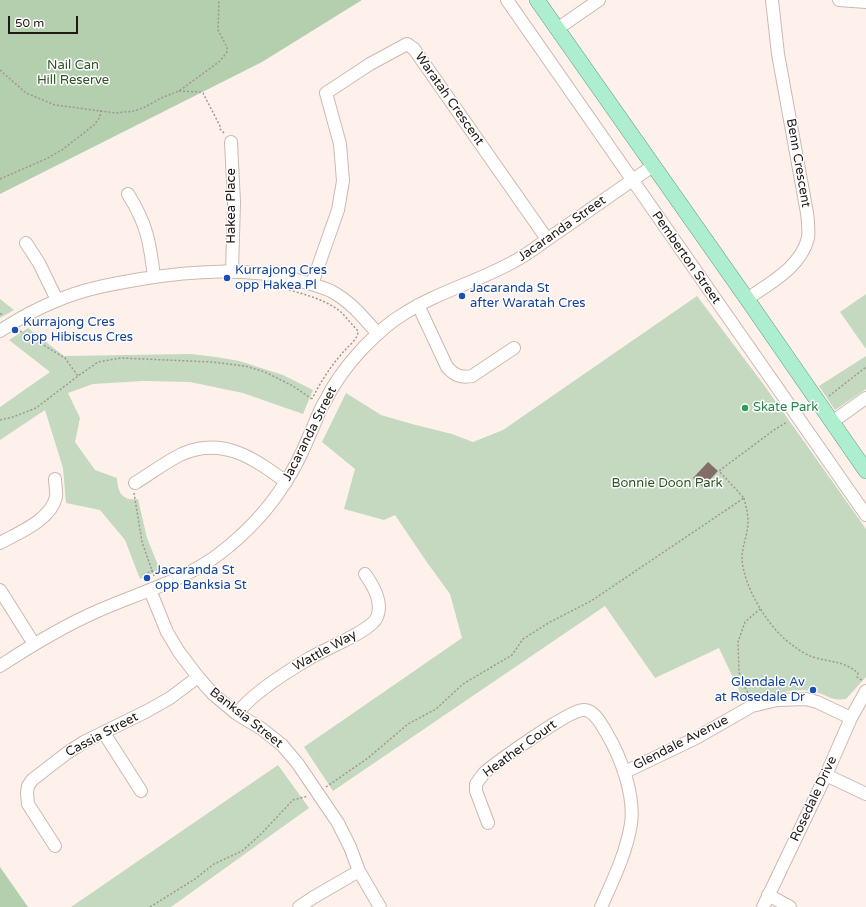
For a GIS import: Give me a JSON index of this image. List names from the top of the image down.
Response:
{
  "streets": {
    "main road": ["Pemberton Street"],
    "street": [
      "Waratah Crescent",
      "Benn Crescent",
      "Hakea Place",
      "Jacaranda Street",
      "Wattle Way",
      "Banksia Street",
      "Cassia Street",
      "Glendale Avenue",
      "Heather Court",
      "Rosedale Drive"
    ]
  },
  "crossings": [
    ["Waratah Crescent", "Jacaranda Street"],
    ["Benn Crescent", "Pemberton Street"],
    ["Jacaranda Street", "Pemberton Street"],
    ["Jacaranda Street", "Banksia Street"],
    ["Wattle Way", "Banksia Street"],
    ["Banksia Street", "Cassia Street"],
    ["Glendale Avenue", "Heather Court"],
    ["Glendale Avenue", "Rosedale Drive"]
  ],
  "parks": ["Nail Can Hill Reserve", "Bonnie Doon Park"],
  "places": [
    "Kurrajong Cres opp Hakea Pl",
    "Jacaranda St after Waratah Cres",
    "Kurrajong Cres opp Hibiscus Cres",
    "Skate Park",
    "Jacaranda St opp Banksia St",
    "Glendale Av at Rosedale Dr"
  ],
  "scale_bar": "50 m"
}
